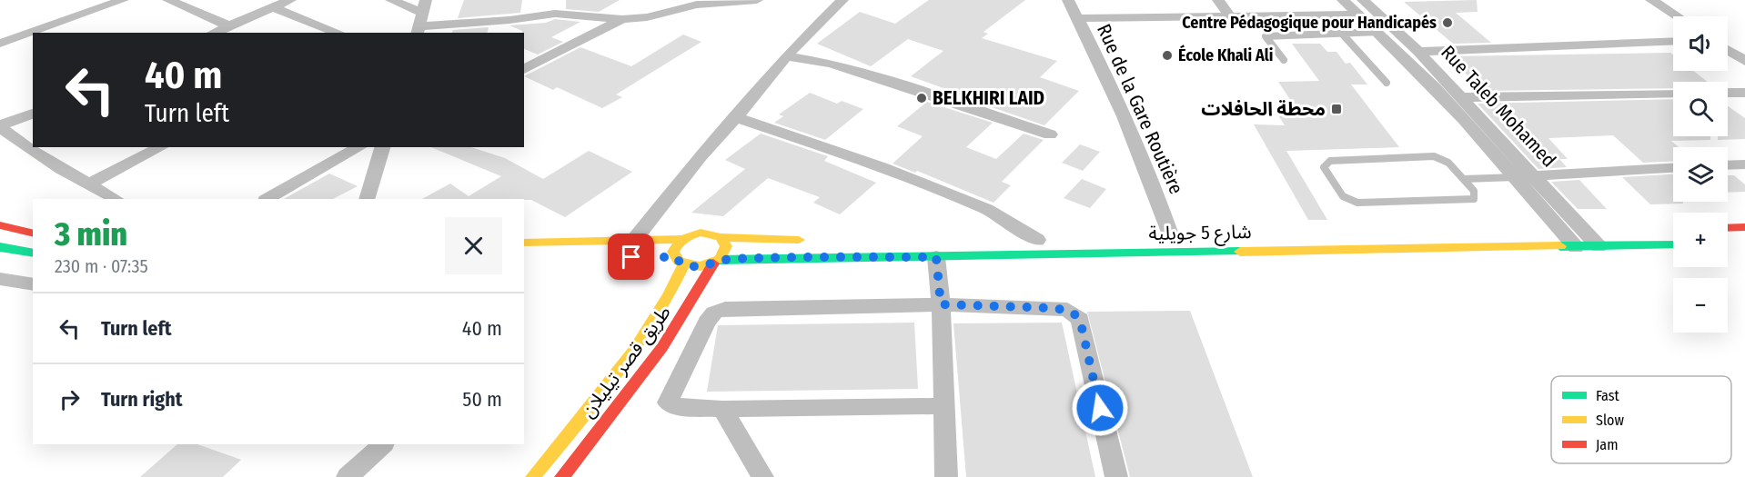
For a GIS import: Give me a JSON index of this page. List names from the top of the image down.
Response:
{
  "streets": {
    "main road": ["شارع 5 جويلية", "طريق قصر تيليلان"],
    "street": ["Rue Taleb Mohamed", "Rue de la Gare Routière"]
  },
  "crossings": [
    ["Rue Taleb Mohamed", "شارع 5 جويلية"],
    ["شارع 5 جويلية", "طريق قصر تيليلان"]
  ],
  "places": {
    "other": ["Centre Pédagogique pour Handicapés", "École Khali Ali", "BELKHIRI LAID"],
    "transit": ["محطة الحافلات"]
  },
  "legend": ["Fast", "Slow", "Jam"],
  "page": {
    "map_buttons": ["+", "−"],
    "turn": ["40 m", "Turn left"],
    "heading": ["3 min", "230 m · 07:35"],
    "list": [
      {
        "name": "Turn left",
        "value": "40 m"
      },
      {
        "name": "Turn right",
        "value": "50 m"
      }
    ]
  }
}
